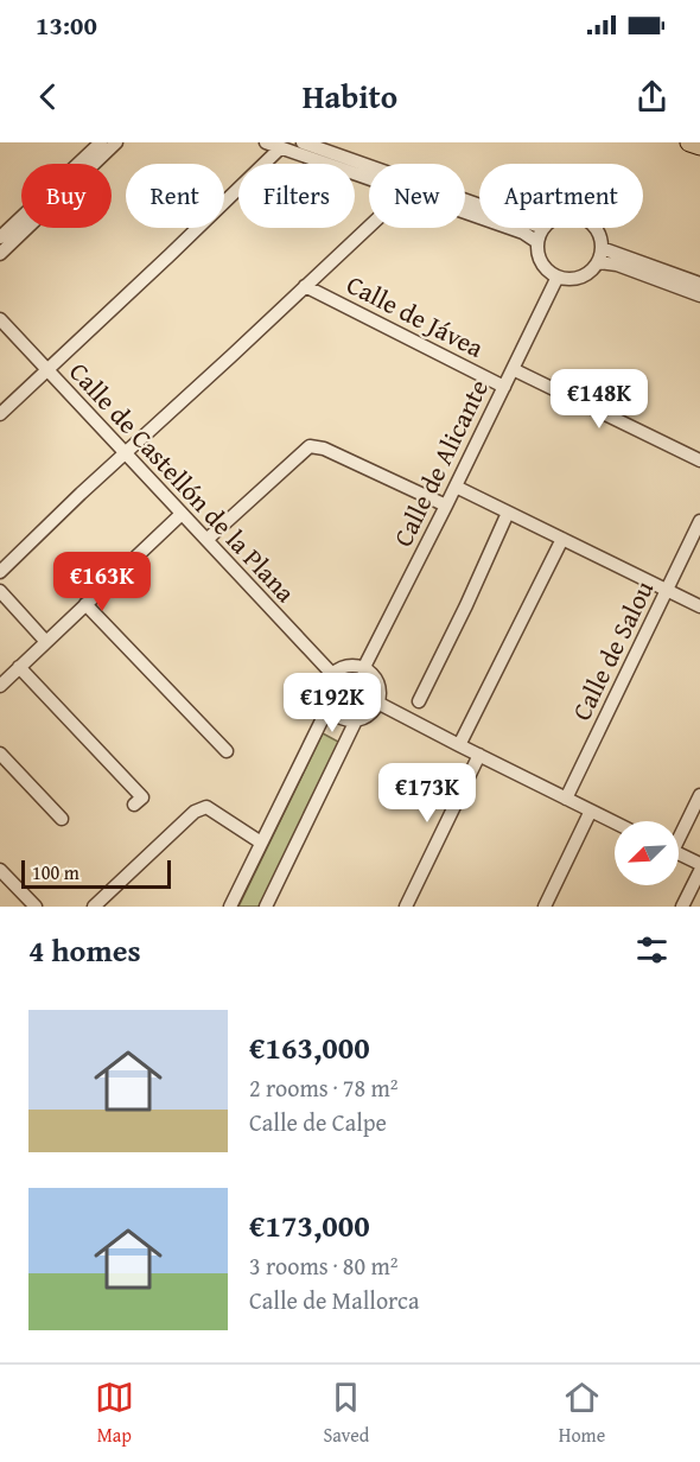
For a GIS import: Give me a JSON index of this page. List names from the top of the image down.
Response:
{
  "streets": {
    "street": [
      "Calle de Jávea",
      "Calle de Alicante",
      "Calle de Castellón de la Plana",
      "Calle de Salou"
    ]
  },
  "crossings": [
    ["Calle de Jávea", "Calle de Alicante"],
    ["Calle de Alicante", "Calle de Castellón de la Plana"]
  ],
  "scale_bar": "100 m",
  "north": "bottom left",
  "page": {
    "status": "13:00",
    "header": "Habito",
    "chip": [
      "Buy",
      "Rent",
      "Filters",
      "New",
      "Apartment"
    ],
    "price": [
      "€148K",
      "€163K",
      "€192K",
      "€173K"
    ],
    "scale": "100 m",
    "heading": "4 homes",
    "list": [
      {
        "name": "€163,000",
        "note": "2 rooms · 78 m² · Calle de Calpe"
      },
      {
        "name": "€173,000",
        "note": "3 rooms · 80 m² · Calle de Mallorca"
      }
    ],
    "tabs": ["Map", "Saved", "Home"]
  }
}
